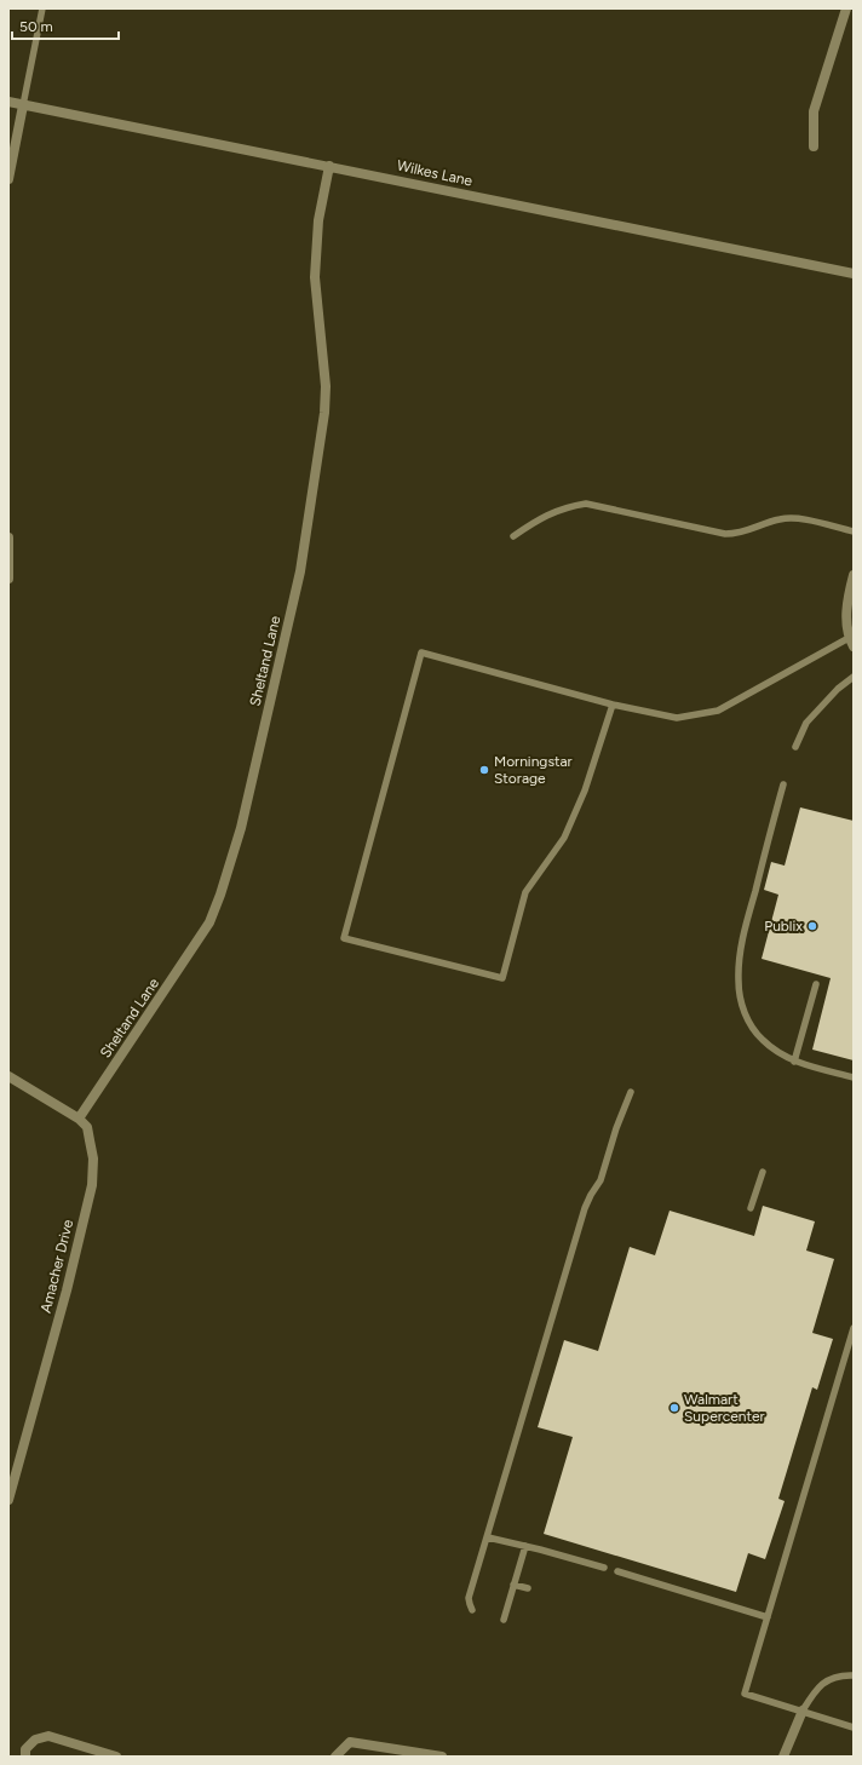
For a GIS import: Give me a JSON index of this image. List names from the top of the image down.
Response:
{
  "streets": {
    "street": ["Wilkes Lane", "Sheltand Lane", "Amacher Drive"]
  },
  "crossings": [
    ["Wilkes Lane", "Sheltand Lane"],
    ["Sheltand Lane", "Amacher Drive"]
  ],
  "places": ["Morningstar Storage", "Publix", "Walmart Supercenter"],
  "scale_bar": "50 m"
}
